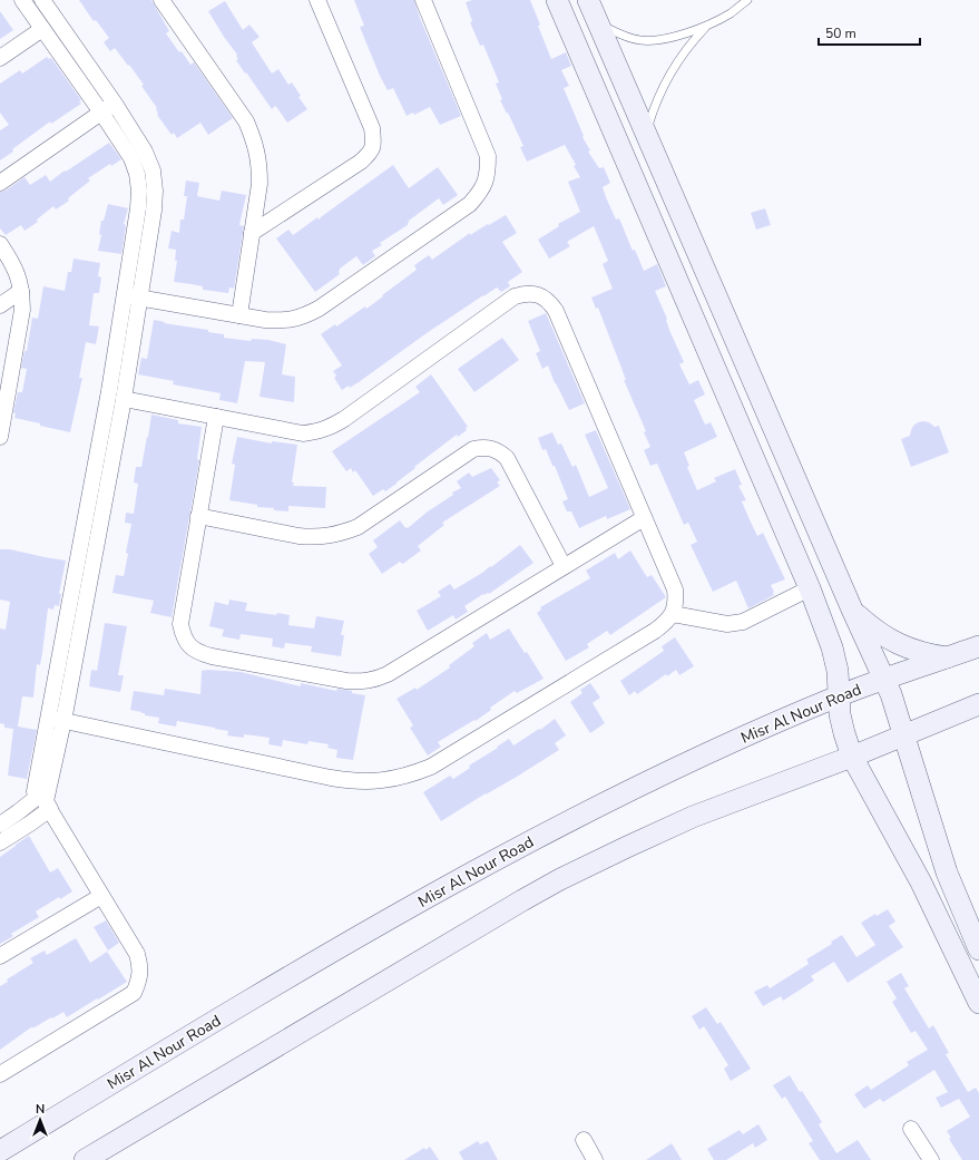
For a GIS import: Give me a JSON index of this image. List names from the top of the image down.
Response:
{
  "streets": {
    "street": ["Misr Al Nour Road"]
  },
  "scale_bar": "50 m",
  "north": "top"
}
